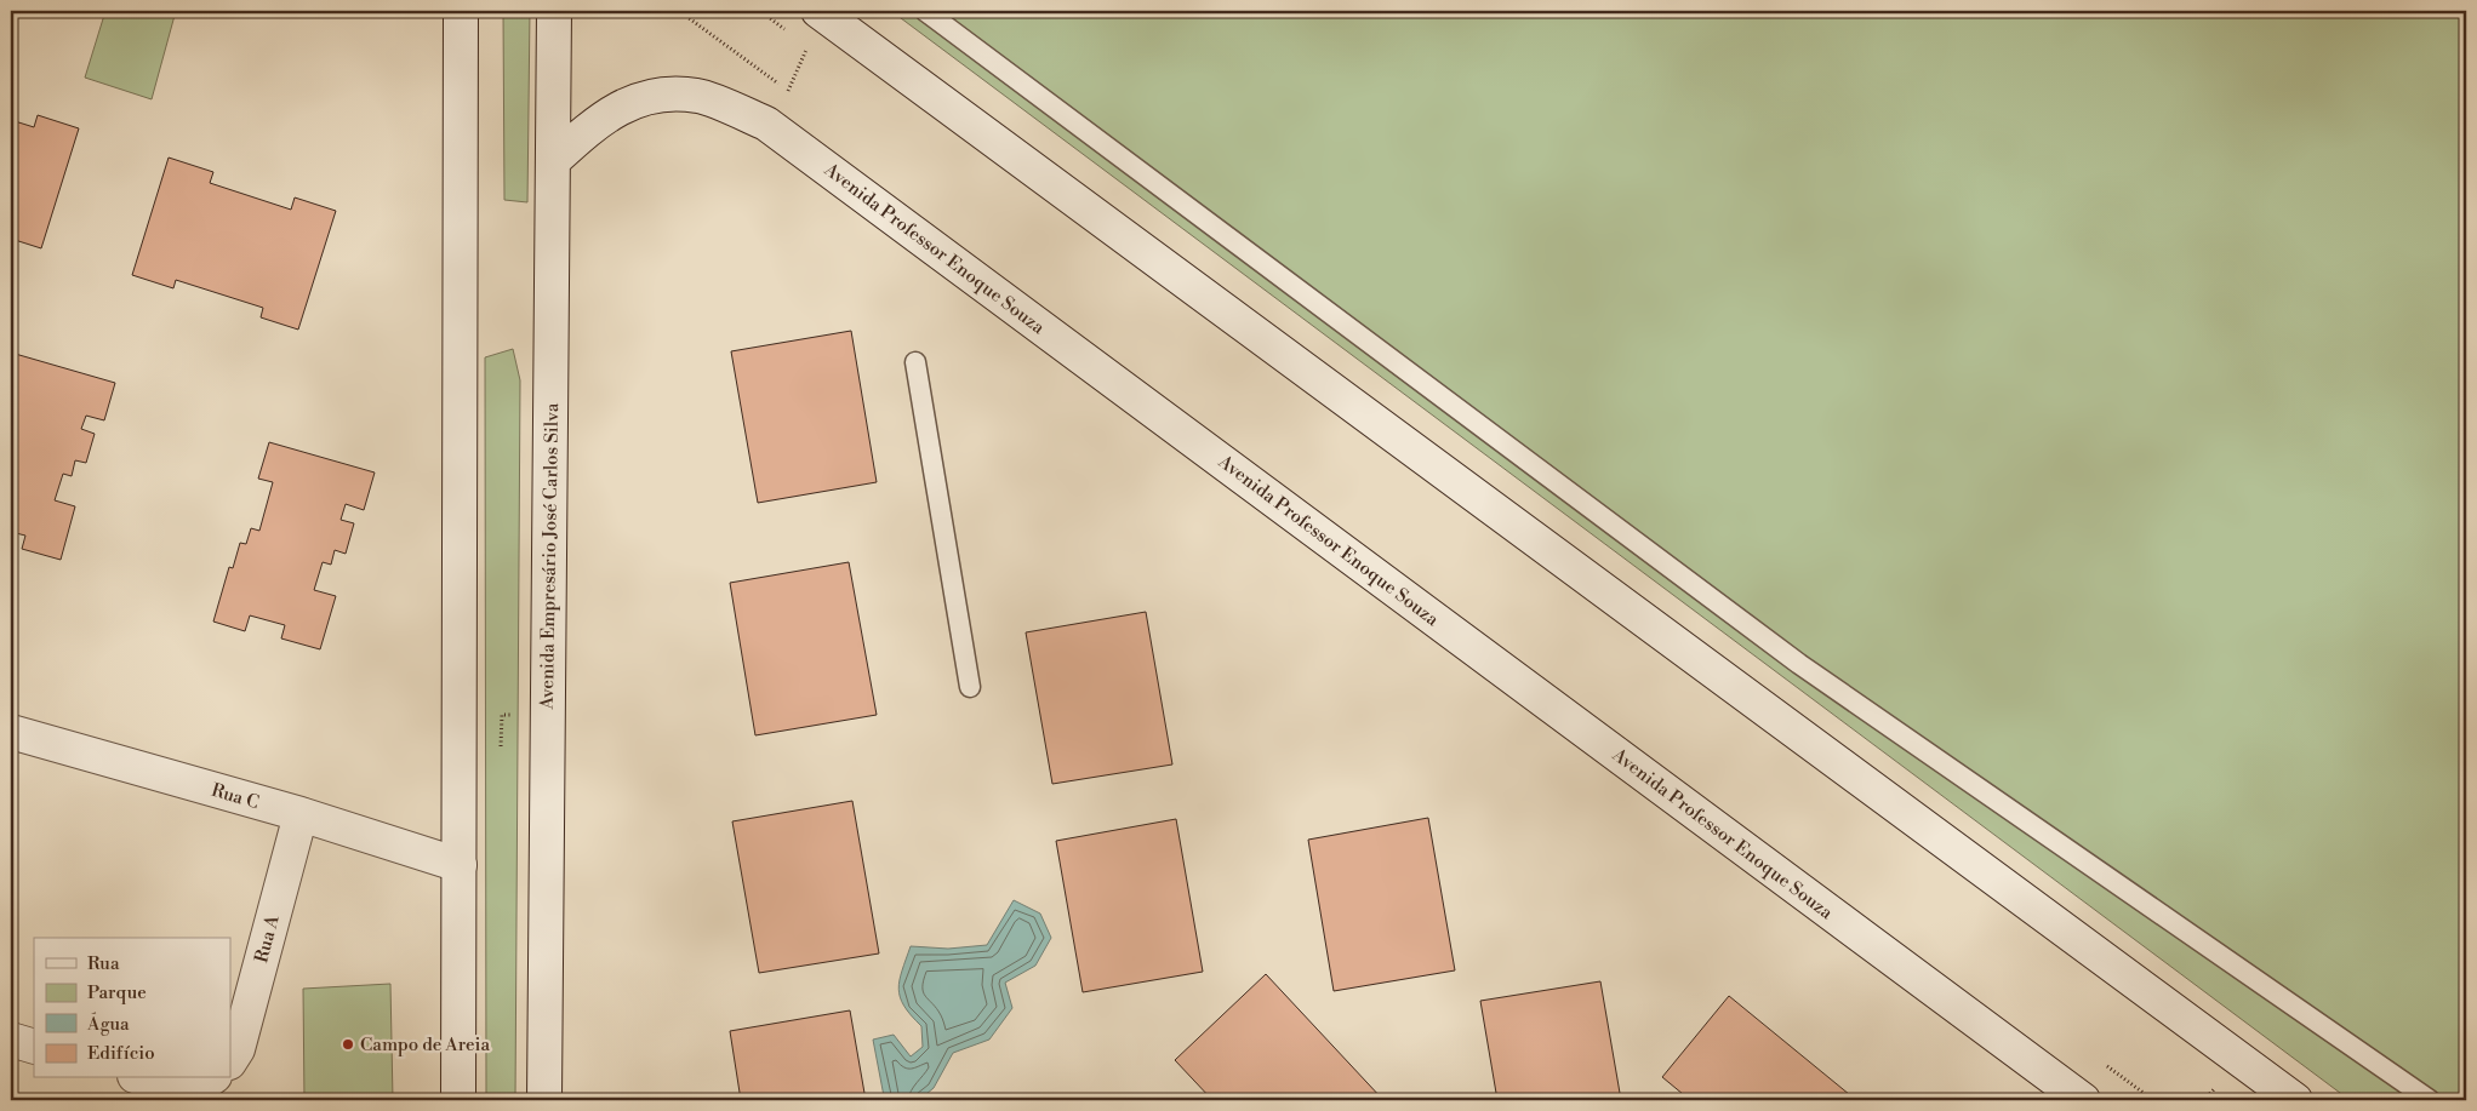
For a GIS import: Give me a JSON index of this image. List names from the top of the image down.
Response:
{
  "streets": {
    "main road": [
      "Avenida Professor Enoque Souza",
      "Avenida Empresário José Carlos Silva",
      "Rua C",
      "Rua A"
    ]
  },
  "crossings": [
    ["Avenida Professor Enoque Souza", "Avenida Empresário José Carlos Silva"],
    ["Rua C", "Rua A"]
  ],
  "places": ["Campo de Areia"],
  "legend": [
    "Rua",
    "Parque",
    "Água",
    "Edifício"
  ]
}
